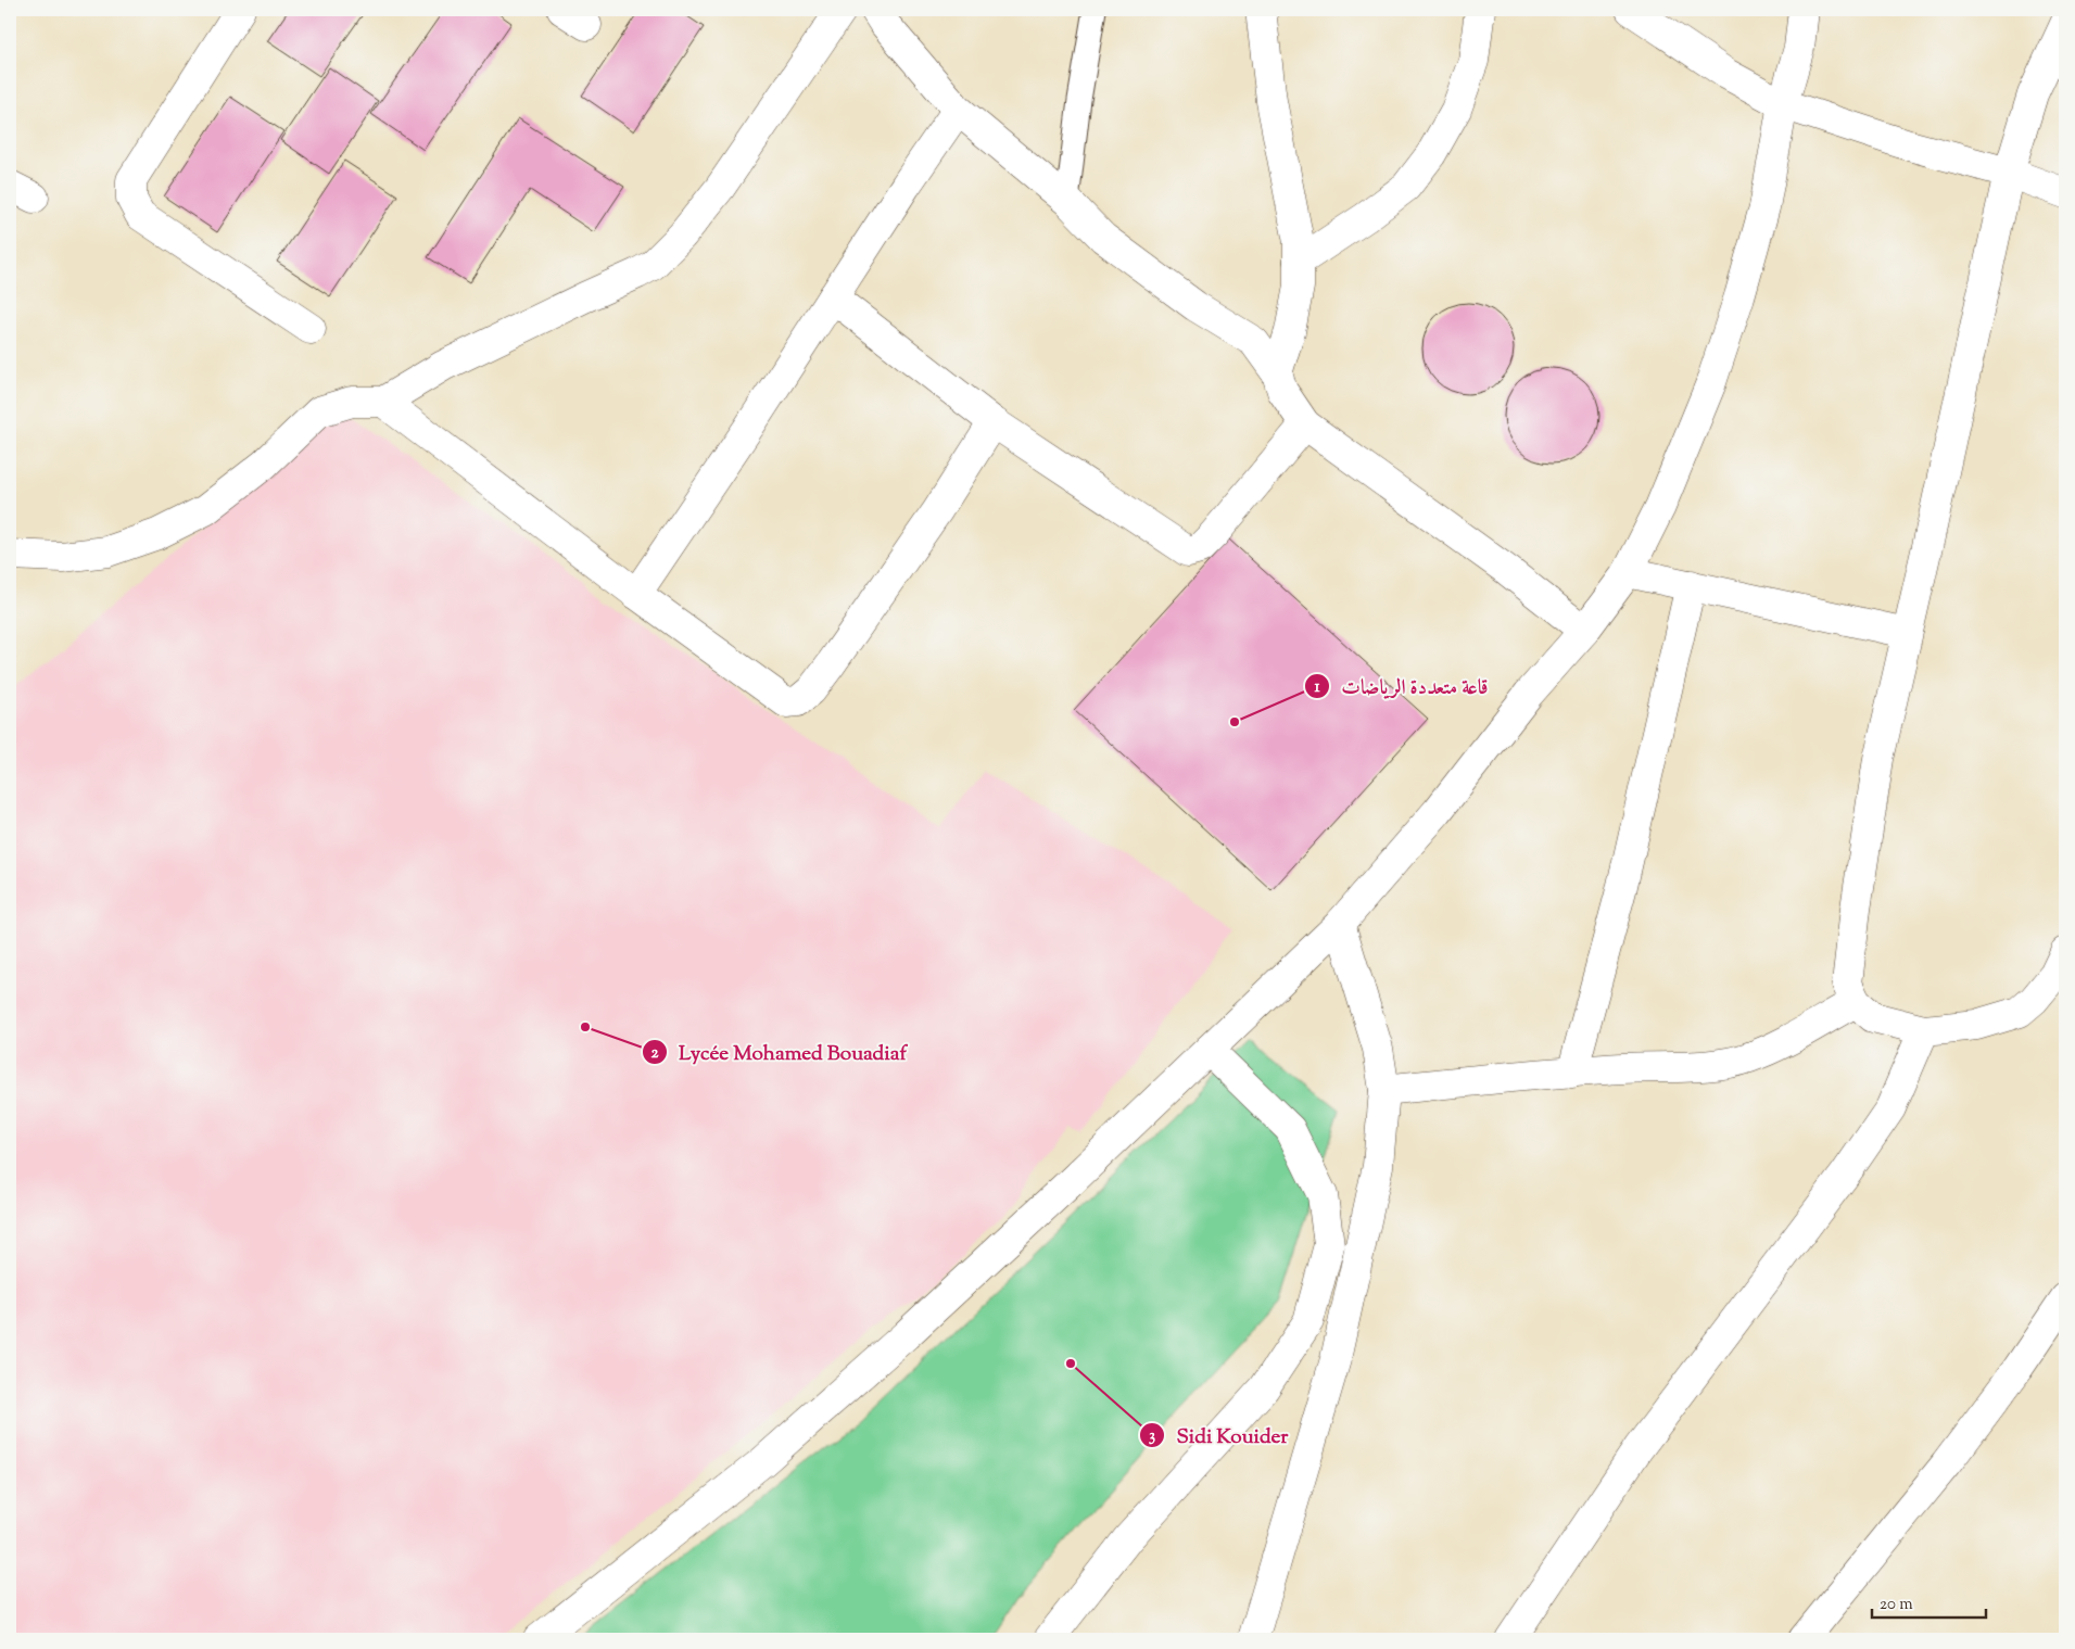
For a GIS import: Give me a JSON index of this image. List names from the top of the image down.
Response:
{
  "places": ["قاعة متعددة الرياضات", "Lycée Mohamed Bouadiaf", "Sidi Kouider"],
  "scale_bar": "20 m"
}
